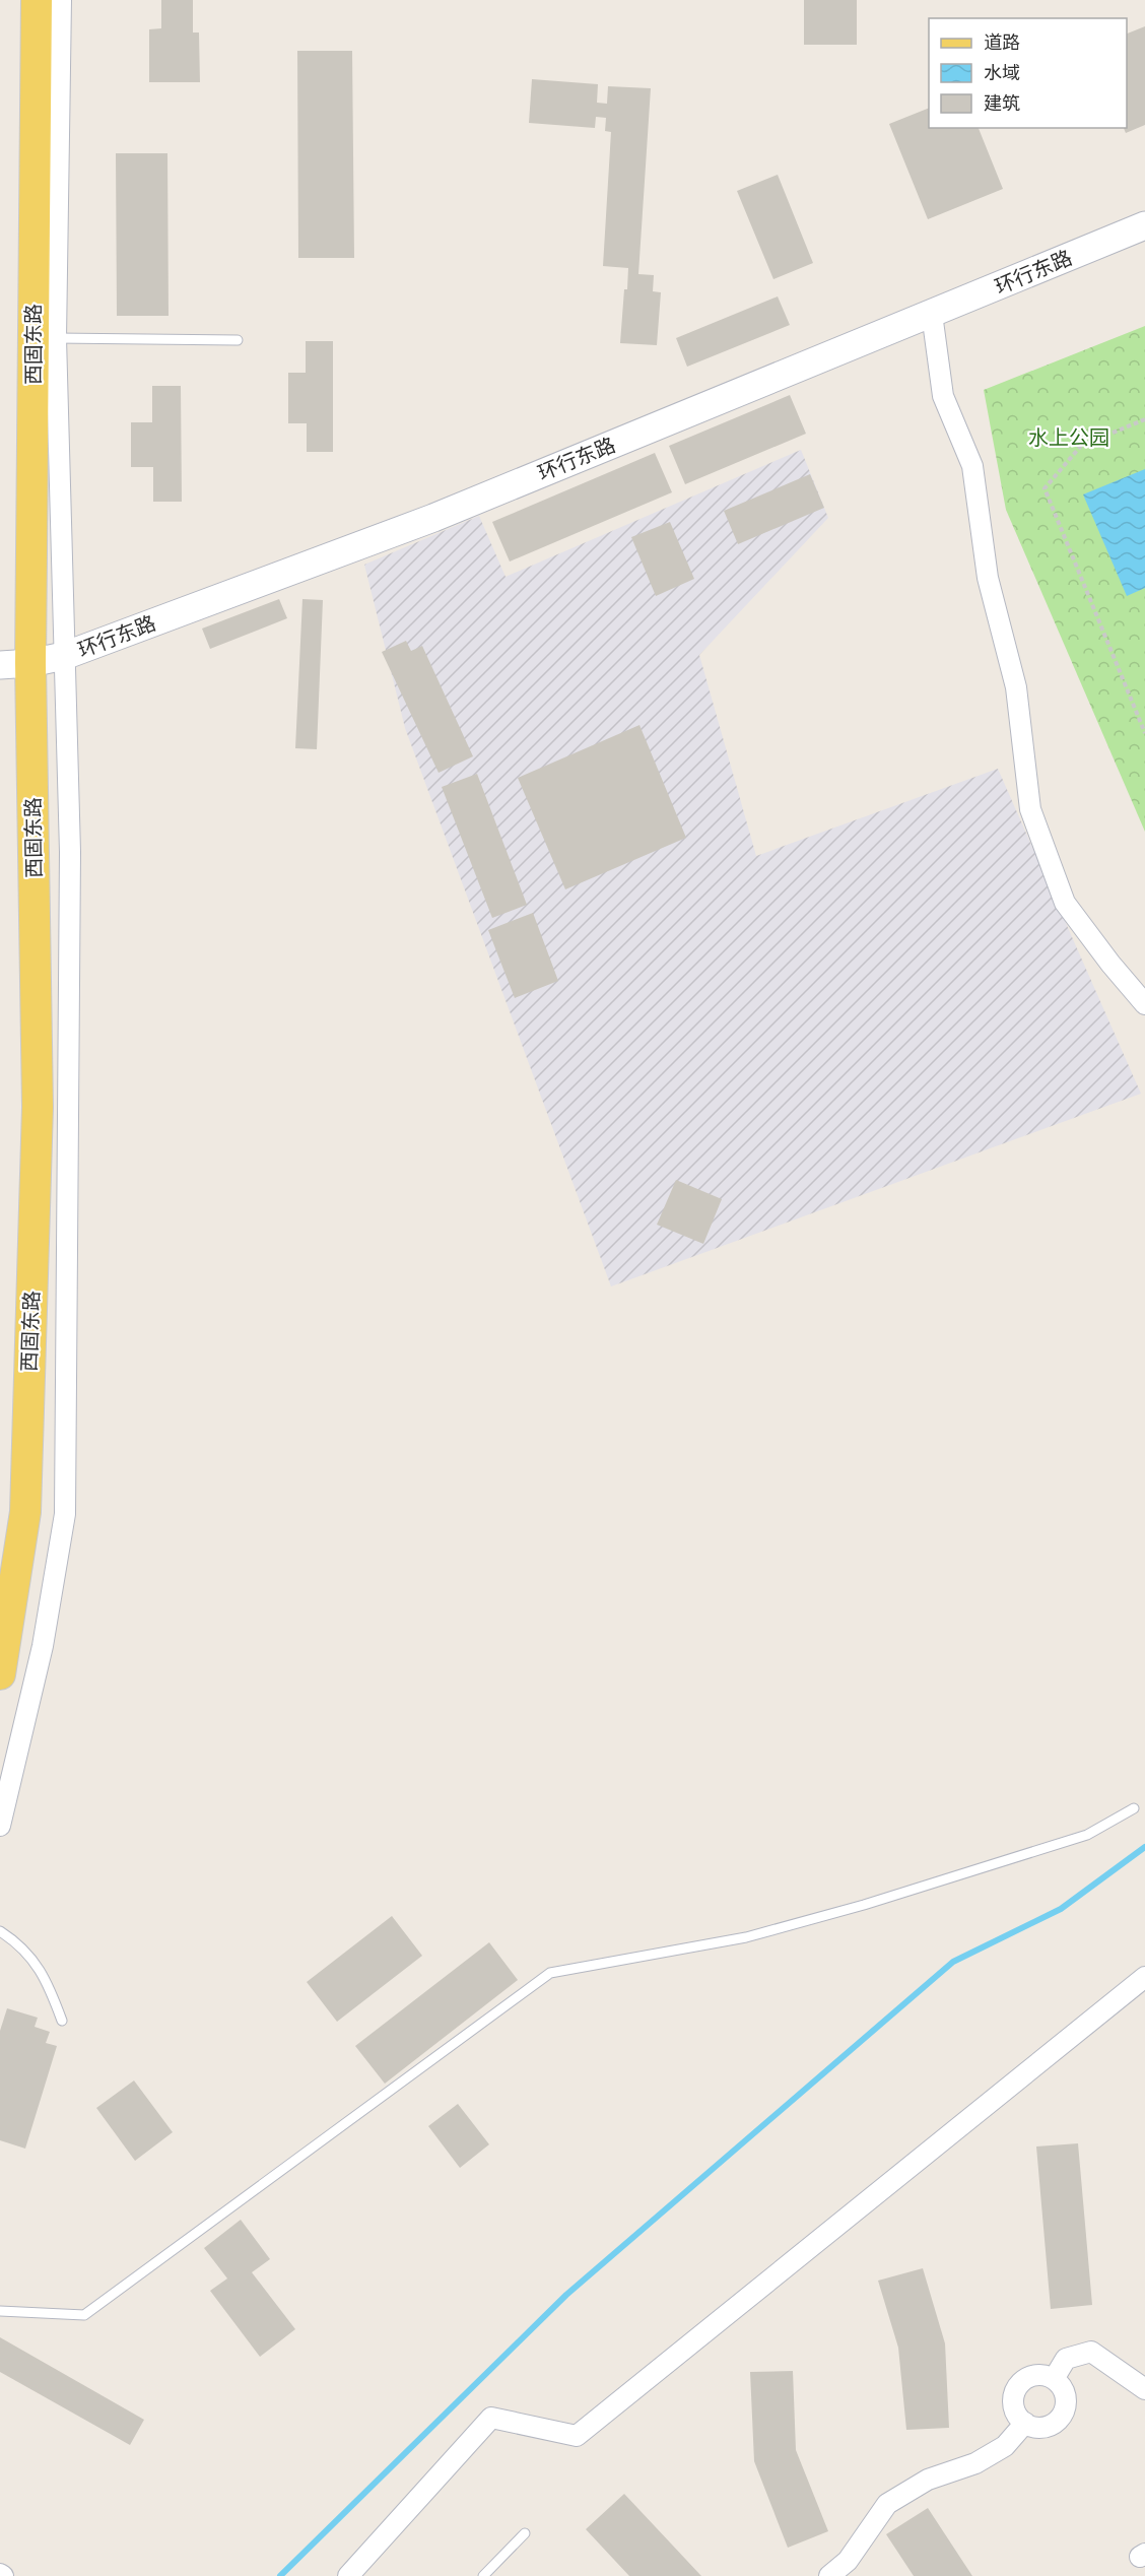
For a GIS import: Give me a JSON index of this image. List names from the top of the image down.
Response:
{
  "streets": {
    "main road": ["西固东路"],
    "street": ["环行东路"]
  },
  "crossings": [
    ["环行东路", "西固东路"]
  ],
  "parks": ["水上公园"],
  "legend": ["道路", "水域", "建筑"]
}
